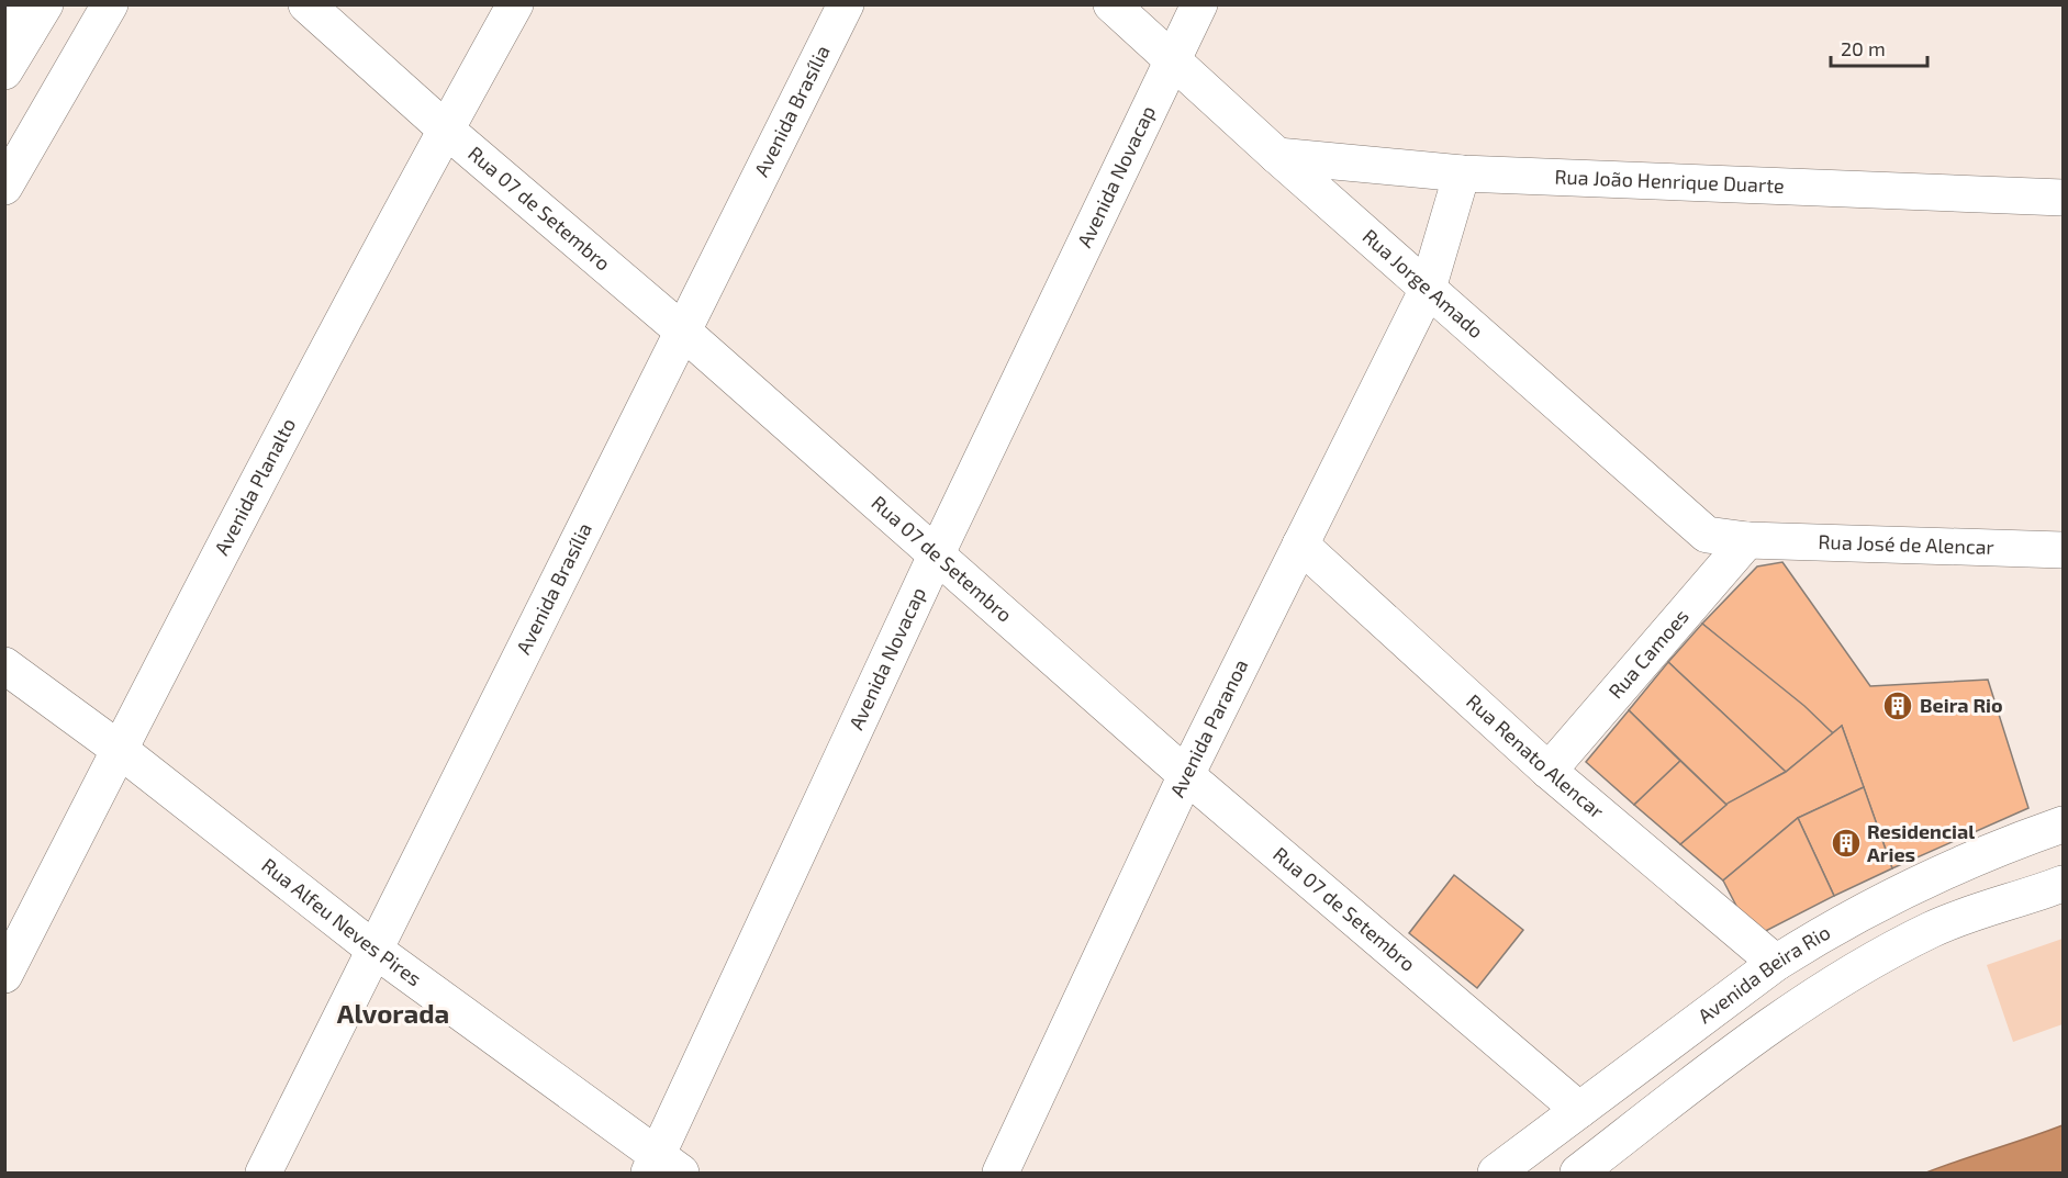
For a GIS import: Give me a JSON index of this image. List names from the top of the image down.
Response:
{
  "streets": {
    "street": [
      "Avenida Brasília",
      "Avenida Novacap",
      "Rua João Henrique Duarte",
      "Rua 07 de Setembro",
      "Rua Jorge Amado",
      "Avenida Planalto",
      "Rua José de Alencar",
      "Rua Camoes",
      "Avenida Paranoa",
      "Rua Renato Alencar",
      "Rua Alfeu Neves Pires",
      "Avenida Beira Rio"
    ]
  },
  "crossings": [
    ["Avenida Brasília", "Rua 07 de Setembro"],
    ["Avenida Brasília", "Rua Alfeu Neves Pires"],
    ["Avenida Novacap", "Rua 07 de Setembro"],
    ["Avenida Novacap", "Rua Jorge Amado"],
    ["Avenida Novacap", "Rua Alfeu Neves Pires"],
    ["Rua João Henrique Duarte", "Rua Jorge Amado"],
    ["Rua João Henrique Duarte", "Avenida Paranoa"],
    ["Rua 07 de Setembro", "Avenida Planalto"],
    ["Rua 07 de Setembro", "Avenida Paranoa"],
    ["Rua 07 de Setembro", "Avenida Beira Rio"],
    ["Rua Jorge Amado", "Rua José de Alencar"],
    ["Rua Jorge Amado", "Rua Camoes"],
    ["Rua Jorge Amado", "Avenida Paranoa"],
    ["Avenida Planalto", "Rua Alfeu Neves Pires"],
    ["Rua José de Alencar", "Rua Camoes"],
    ["Rua Camoes", "Rua Renato Alencar"],
    ["Avenida Paranoa", "Rua Renato Alencar"],
    ["Rua Renato Alencar", "Avenida Beira Rio"]
  ],
  "districts": ["Alvorada"],
  "places": {
    "building": ["Beira Rio", "Residencial Aries"]
  },
  "scale_bar": "20 m"
}
